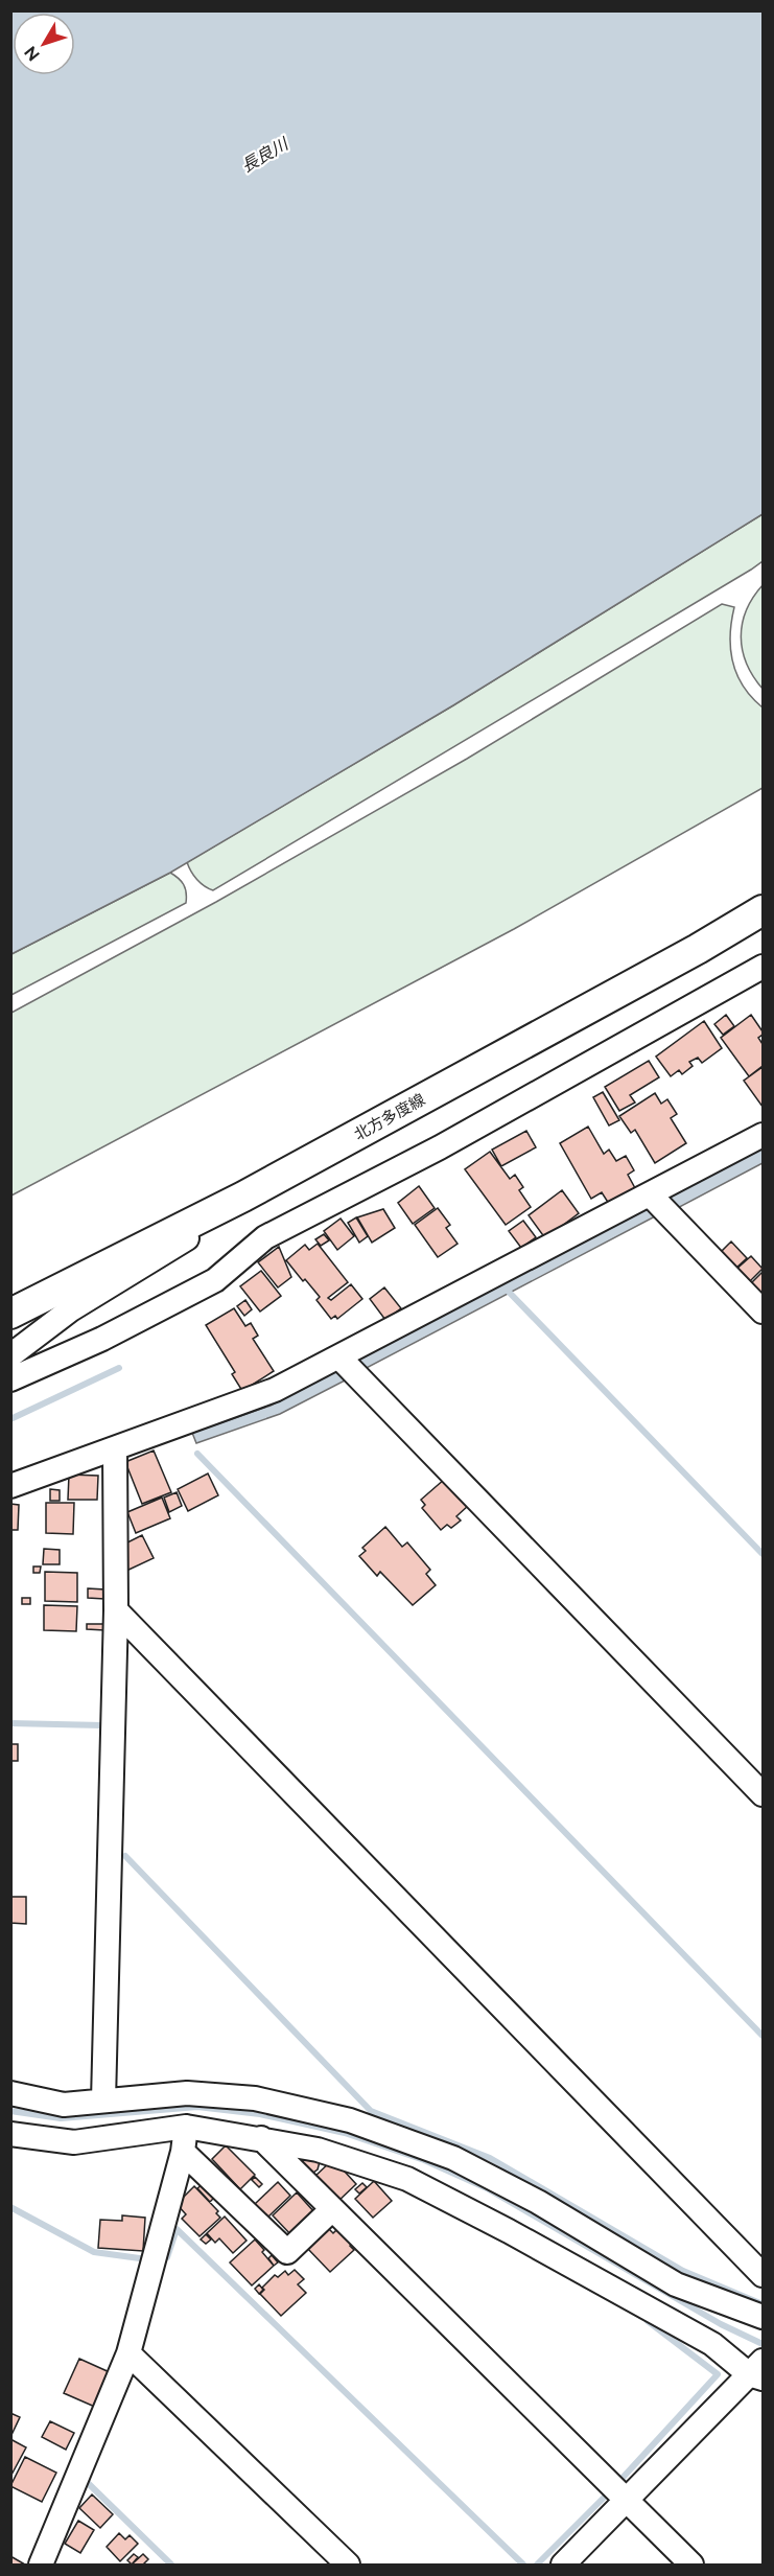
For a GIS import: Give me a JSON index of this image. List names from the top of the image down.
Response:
{
  "streets": {
    "main road": ["北方多度線"]
  },
  "water": ["長良川"],
  "north": "bottom left"
}
